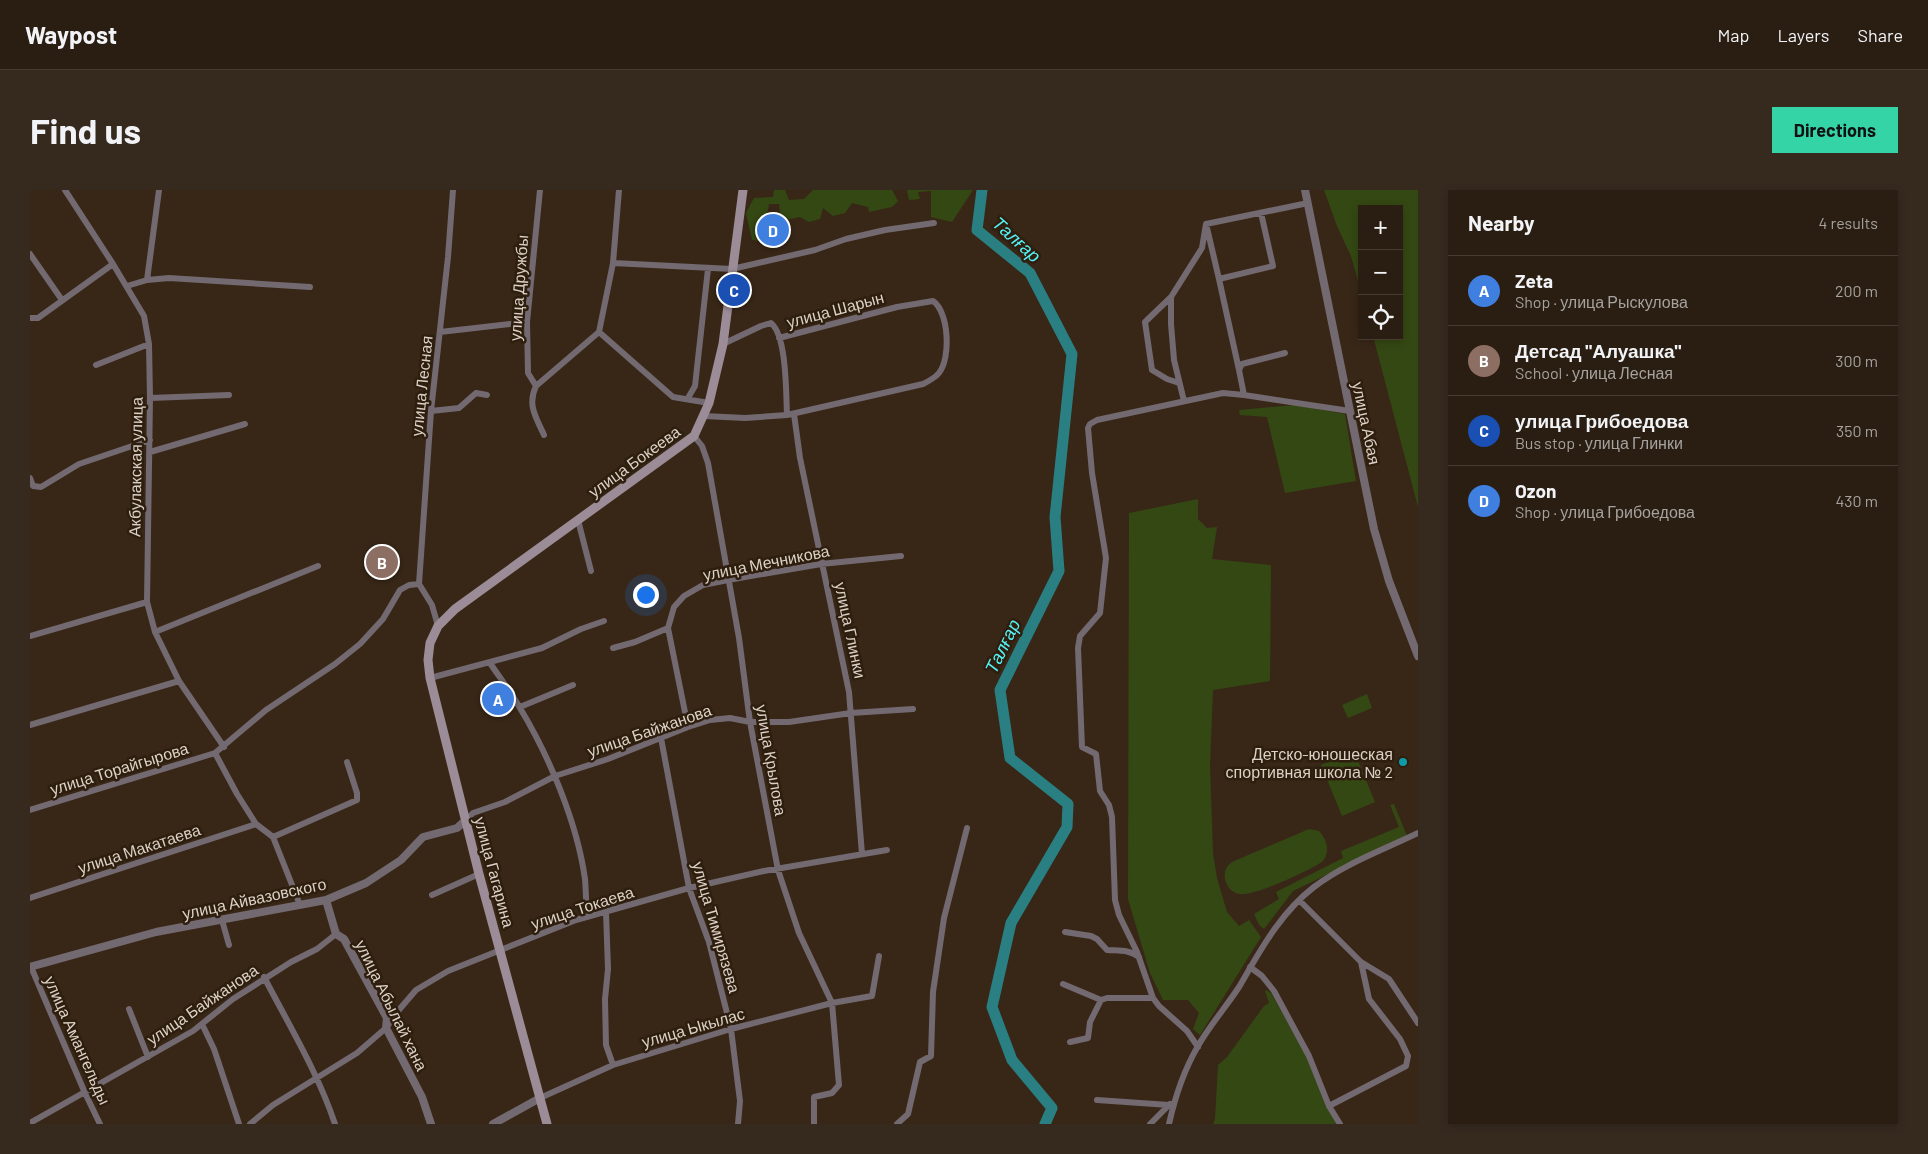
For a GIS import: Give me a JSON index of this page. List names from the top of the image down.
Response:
{
  "streets": {
    "main road": ["улица Бокеева", "улица Гагарина"],
    "street": [
      "улица Дружбы",
      "улица Шарын",
      "улица Лесная",
      "улица Абая",
      "Акбулакская улица",
      "улица Мечникова",
      "улица Глинки",
      "улица Байжанова",
      "улица Крылова",
      "улица Торайгырова",
      "улица Макатаева",
      "улица Айвазовского",
      "улица Токаева",
      "улица Тимирязева",
      "улица Абылай хана",
      "улица Ыкылас",
      "улица Амангельды"
    ]
  },
  "crossings": [
    ["улица Шарын", "улица Глинки"],
    ["улица Лесная", "улица Торайгырова"],
    ["улица Бокеева", "улица Крылова"],
    ["улица Бокеева", "улица Гагарина"],
    ["Акбулакская улица", "улица Торайгырова"],
    ["улица Мечникова", "улица Глинки"],
    ["улица Мечникова", "улица Крылова"],
    ["улица Глинки", "улица Байжанова"],
    ["улица Глинки", "улица Токаева"],
    ["улица Байжанова", "улица Крылова"],
    ["улица Байжанова", "улица Гагарина"],
    ["улица Байжанова", "улица Айвазовского"],
    ["улица Байжанова", "улица Тимирязева"],
    ["улица Байжанова", "улица Абылай хана"],
    ["улица Байжанова", "улица Амангельды"],
    ["улица Крылова", "улица Токаева"],
    ["улица Крылова", "улица Ыкылас"],
    ["улица Гагарина", "улица Айвазовского"],
    ["улица Гагарина", "улица Токаева"],
    ["улица Гагарина", "улица Ыкылас"],
    ["улица Айвазовского", "улица Абылай хана"],
    ["улица Айвазовского", "улица Амангельды"],
    ["улица Токаева", "улица Тимирязева"],
    ["улица Токаева", "улица Абылай хана"],
    ["улица Тимирязева", "улица Ыкылас"]
  ],
  "water": ["Талғар"],
  "places": ["Детско-юношеская спортивная школа № 2"],
  "page": {
    "header": "Waypost",
    "nav": ["Map", "Layers", "Share"],
    "buttons": "Directions",
    "title": "Find us",
    "heading": ["Nearby", "4 results"],
    "map_buttons": ["+", "−"],
    "pins": [
      "D",
      "C",
      "B",
      "A"
    ],
    "list": [
      {
        "mark": "A",
        "name": "Zeta",
        "note": "Shop · улица Рыскулова",
        "value": "200 m"
      },
      {
        "mark": "B",
        "name": "Детсад \"Алуашка\"",
        "note": "School · улица Лесная",
        "value": "300 m"
      },
      {
        "mark": "C",
        "name": "улица Грибоедова",
        "note": "Bus stop · улица Глинки",
        "value": "350 m"
      },
      {
        "mark": "D",
        "name": "Ozon",
        "note": "Shop · улица Грибоедова",
        "value": "430 m"
      }
    ]
  }
}
